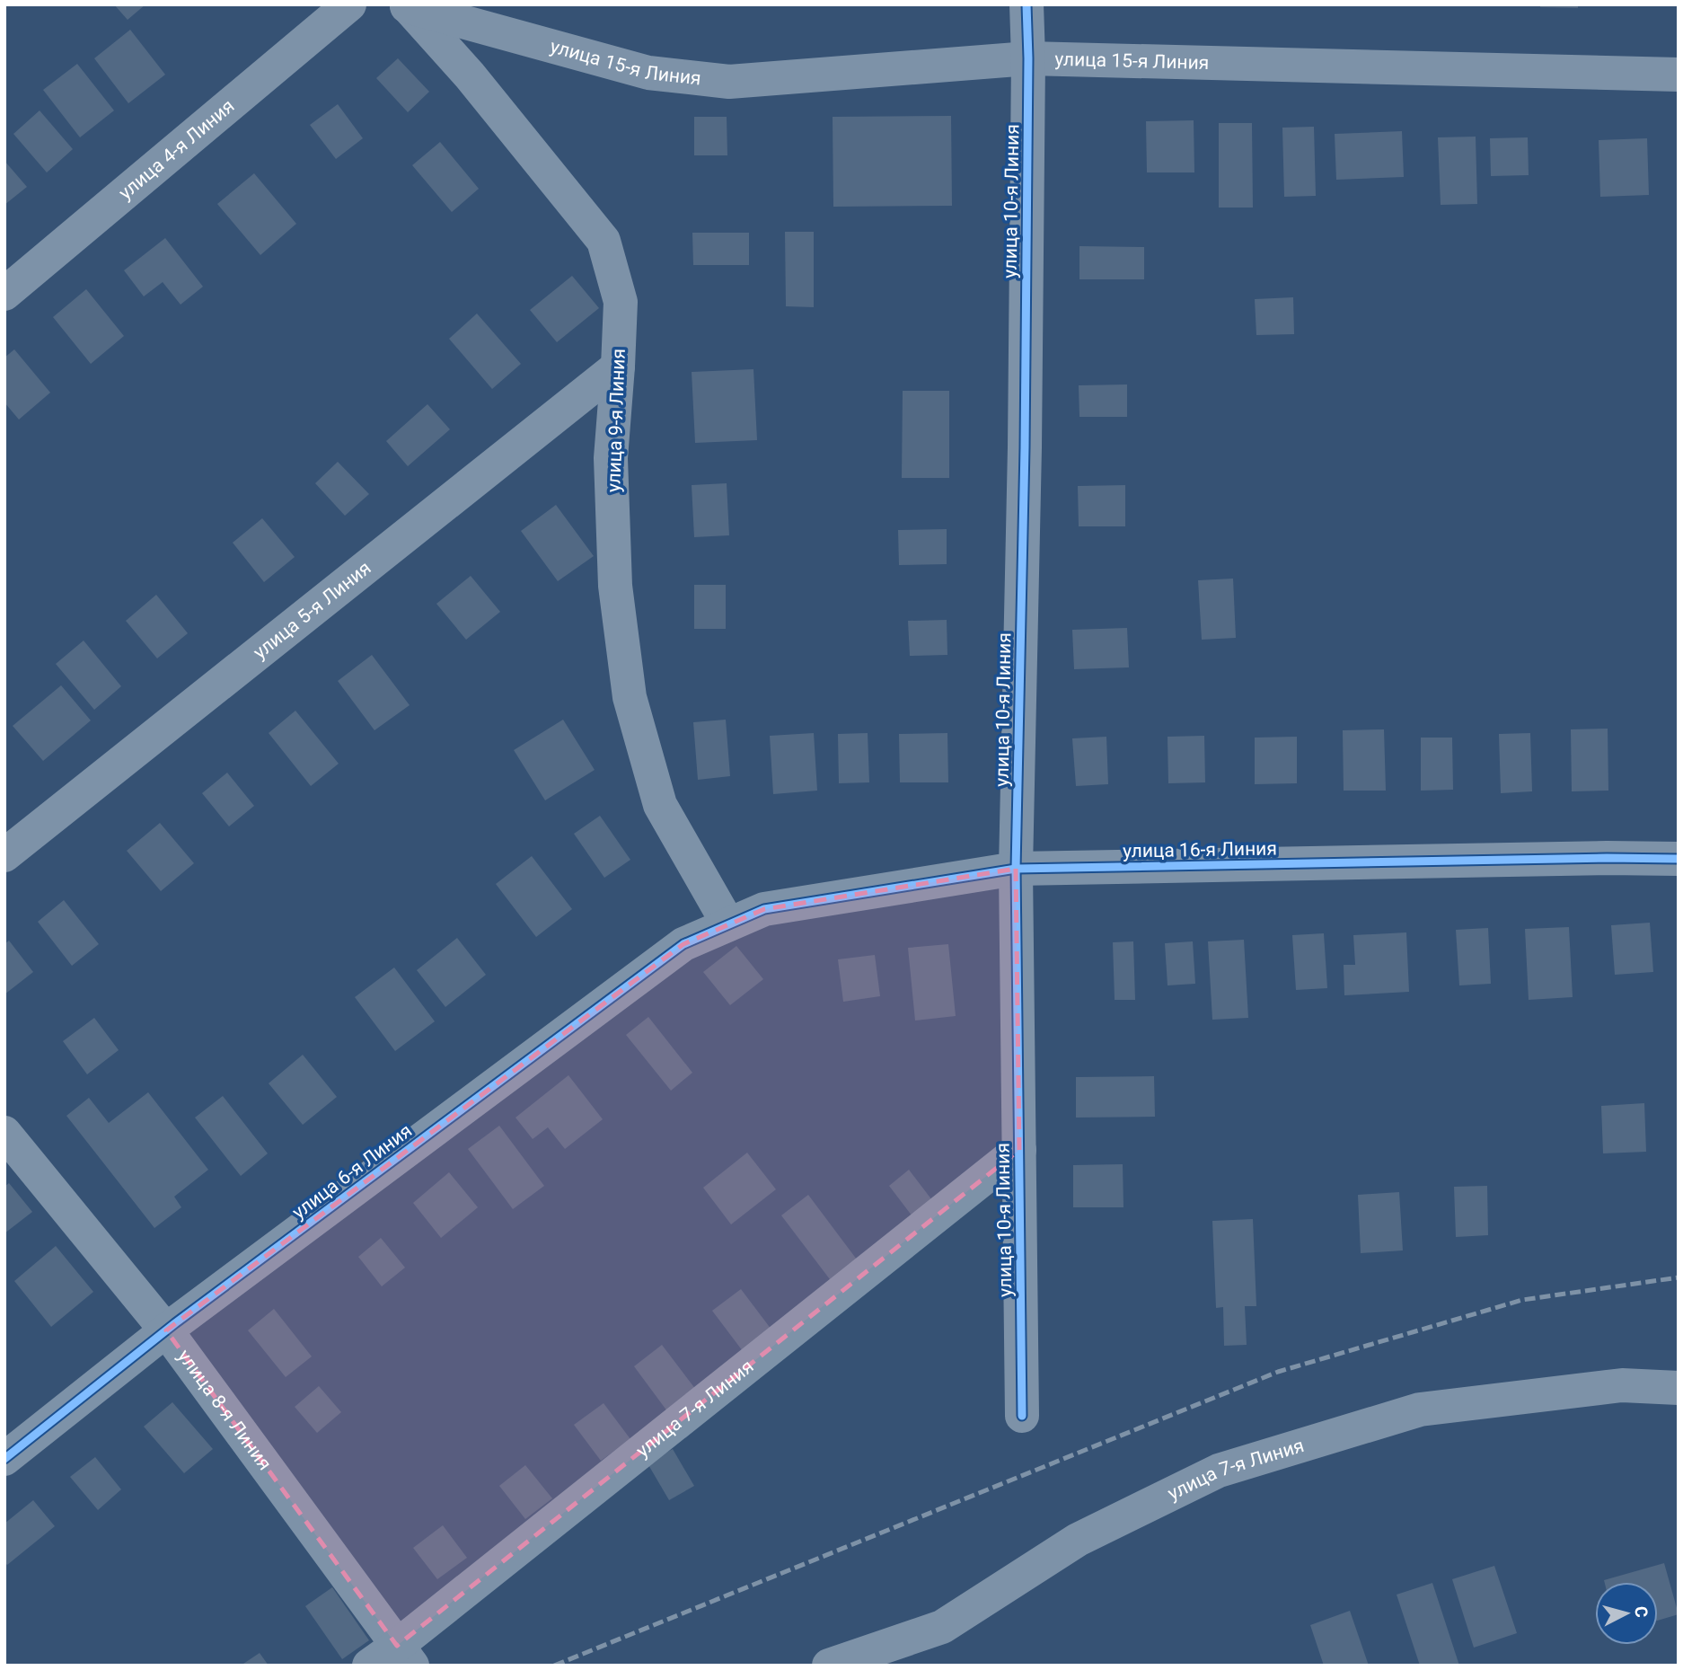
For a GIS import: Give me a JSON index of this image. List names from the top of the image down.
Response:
{
  "streets": {
    "street": [
      "улица 15-я Линия",
      "улица 4-я Линия",
      "улица 10-я Линия",
      "улица 9-я Линия",
      "улица 5-я Линия",
      "улица 16-я Линия",
      "улица 6-я Линия",
      "улица 7-я Линия",
      "улица 8-я Линия"
    ]
  },
  "crossings": [
    ["улица 15-я Линия", "улица 10-я Линия"],
    ["улица 15-я Линия", "улица 9-я Линия"],
    ["улица 10-я Линия", "улица 16-я Линия"],
    ["улица 10-я Линия", "улица 7-я Линия"],
    ["улица 9-я Линия", "улица 5-я Линия"],
    ["улица 9-я Линия", "улица 16-я Линия"],
    ["улица 9-я Линия", "улица 6-я Линия"],
    ["улица 16-я Линия", "улица 6-я Линия"],
    ["улица 6-я Линия", "улица 8-я Линия"],
    ["улица 7-я Линия", "улица 8-я Линия"]
  ],
  "north": "right"
}
